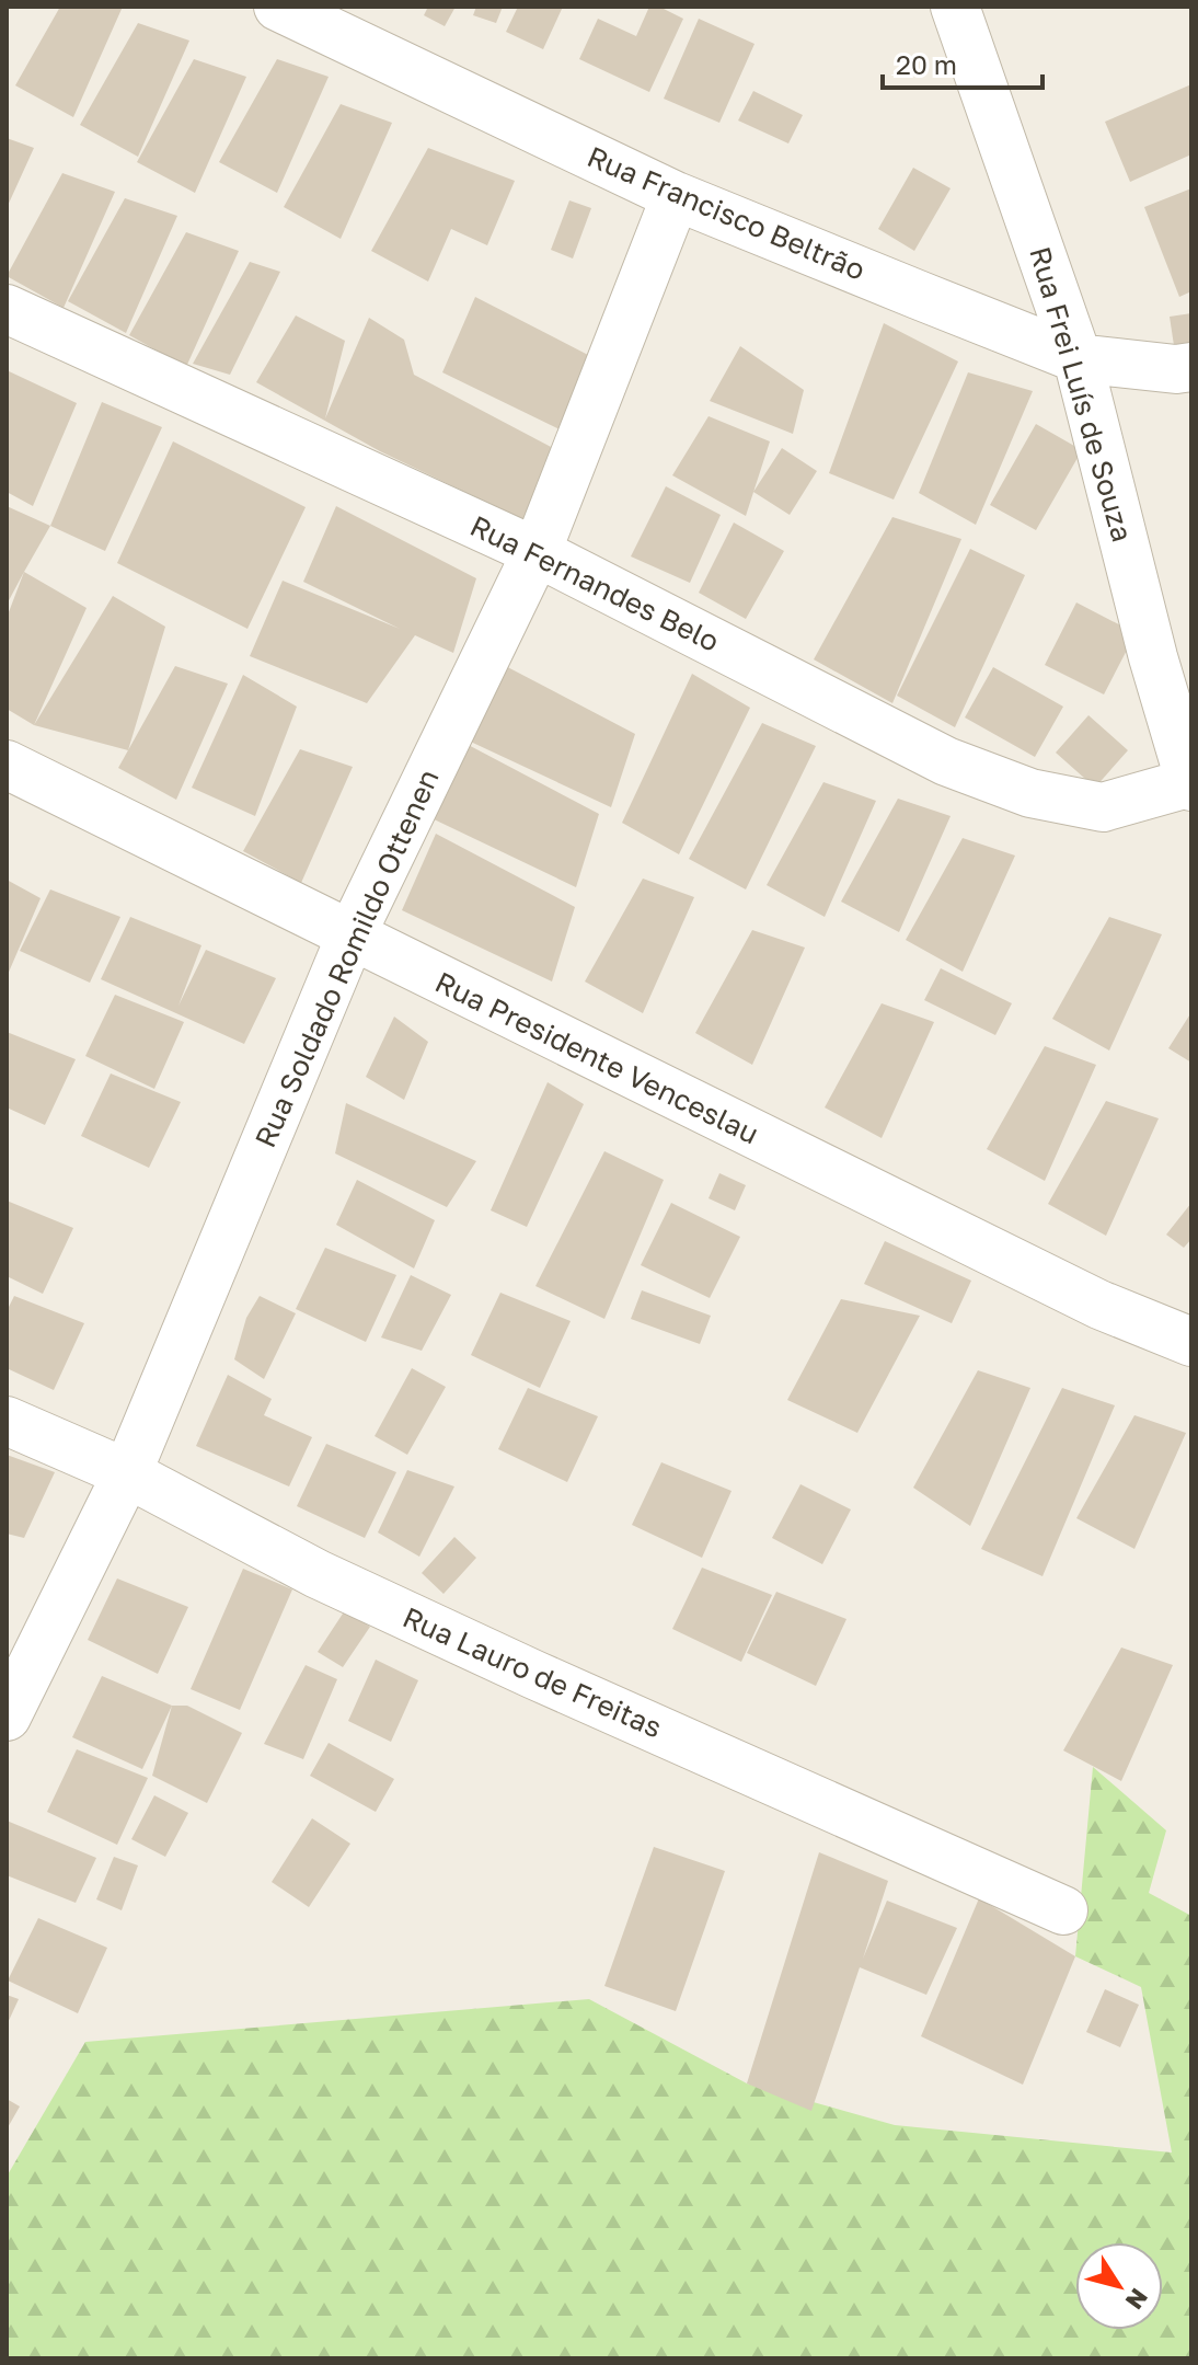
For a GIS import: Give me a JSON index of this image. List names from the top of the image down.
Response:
{
  "streets": {
    "street": [
      "Rua Francisco Beltrão",
      "Rua Frei Luís de Souza",
      "Rua Fernandes Belo",
      "Rua Soldado Romildo Ottenen",
      "Rua Presidente Venceslau",
      "Rua Lauro de Freitas"
    ]
  },
  "crossings": [
    ["Rua Francisco Beltrão", "Rua Frei Luís de Souza"],
    ["Rua Francisco Beltrão", "Rua Soldado Romildo Ottenen"],
    ["Rua Frei Luís de Souza", "Rua Fernandes Belo"],
    ["Rua Fernandes Belo", "Rua Soldado Romildo Ottenen"],
    ["Rua Soldado Romildo Ottenen", "Rua Presidente Venceslau"],
    ["Rua Soldado Romildo Ottenen", "Rua Lauro de Freitas"]
  ],
  "scale_bar": "20 m",
  "north": "bottom right"
}
